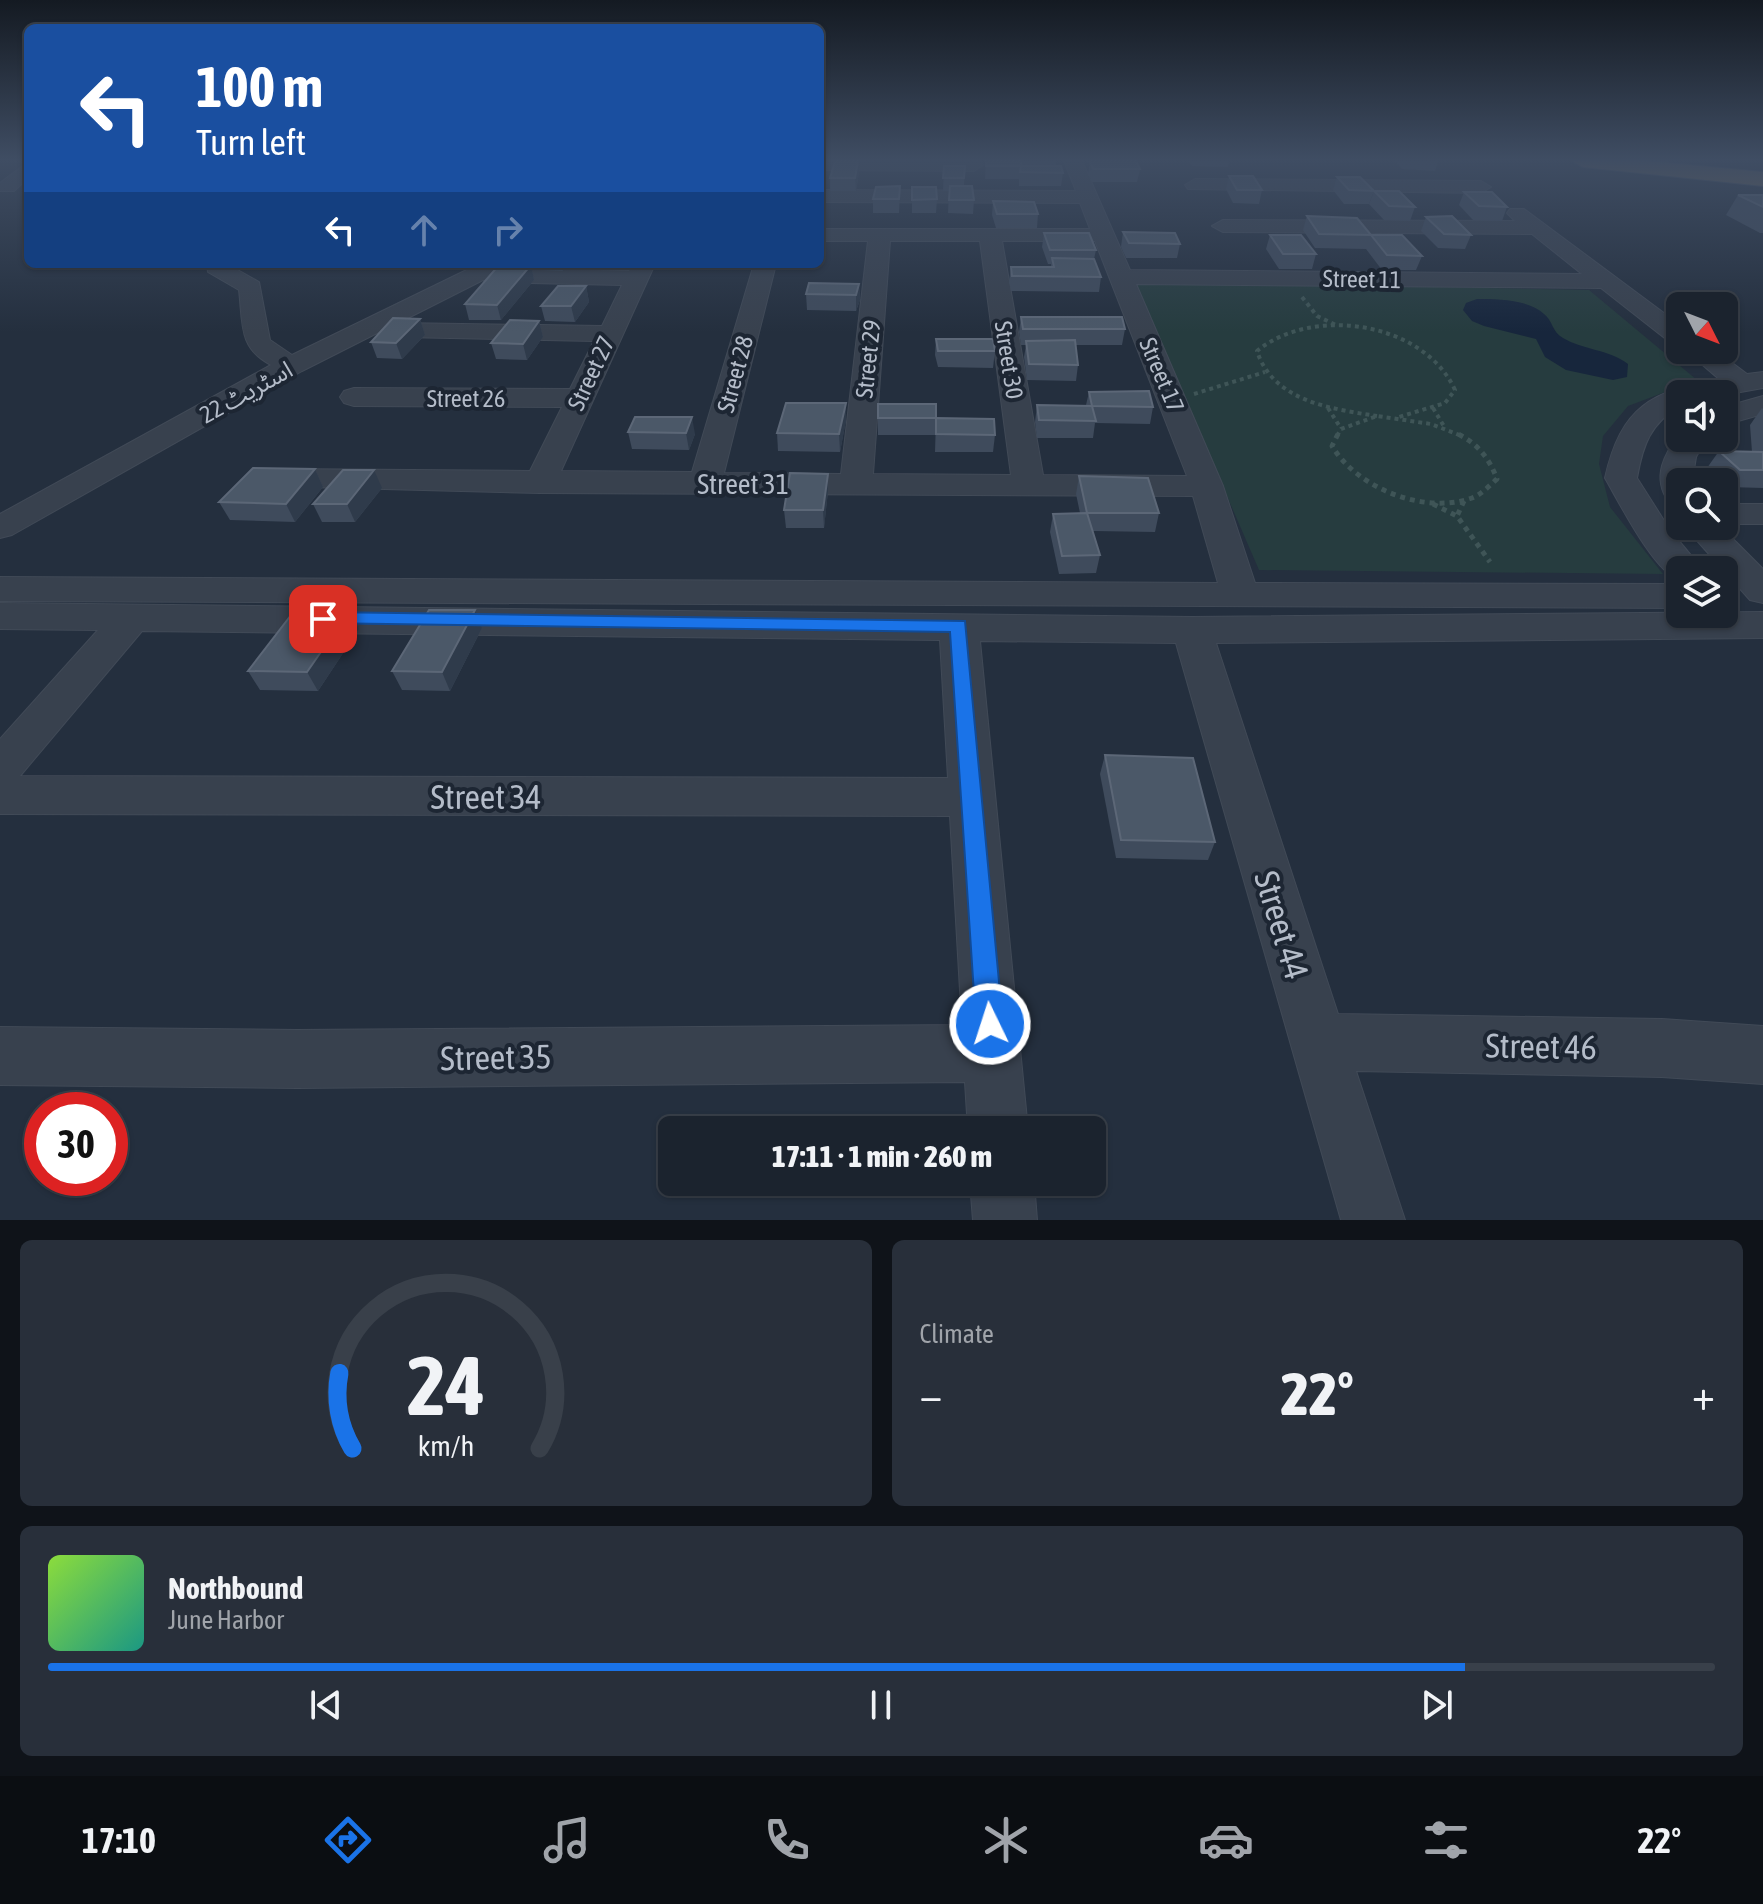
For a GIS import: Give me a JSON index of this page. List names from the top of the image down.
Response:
{
  "streets": {
    "street": [
      "Street 11",
      "Street 29",
      "Street 30",
      "Street 27",
      "Street 28",
      "Street 17",
      "اسٹریٹ 22",
      "Street 26",
      "Street 31",
      "Street 34",
      "Street 44",
      "Street 46",
      "Street 35"
    ]
  },
  "crossings": [
    ["Street 11", "Street 17"],
    ["Street 29", "Street 31"],
    ["Street 30", "Street 31"],
    ["Street 27", "Street 26"],
    ["Street 27", "Street 31"],
    ["Street 28", "Street 31"],
    ["Street 17", "Street 31"],
    ["Street 44", "Street 46"]
  ],
  "north": "bottom right",
  "page": {
    "turn": ["100 m", "Turn left"],
    "limit": "30",
    "trip": "17:11 · 1 min · 260 m",
    "tile": "Climate",
    "heat": ["−", "22°", "+"],
    "song": ["Northbound", "June Harbor"],
    "tabs": ["17:10", "22°"],
    "gauge": ["24", "km/h"]
  }
}
